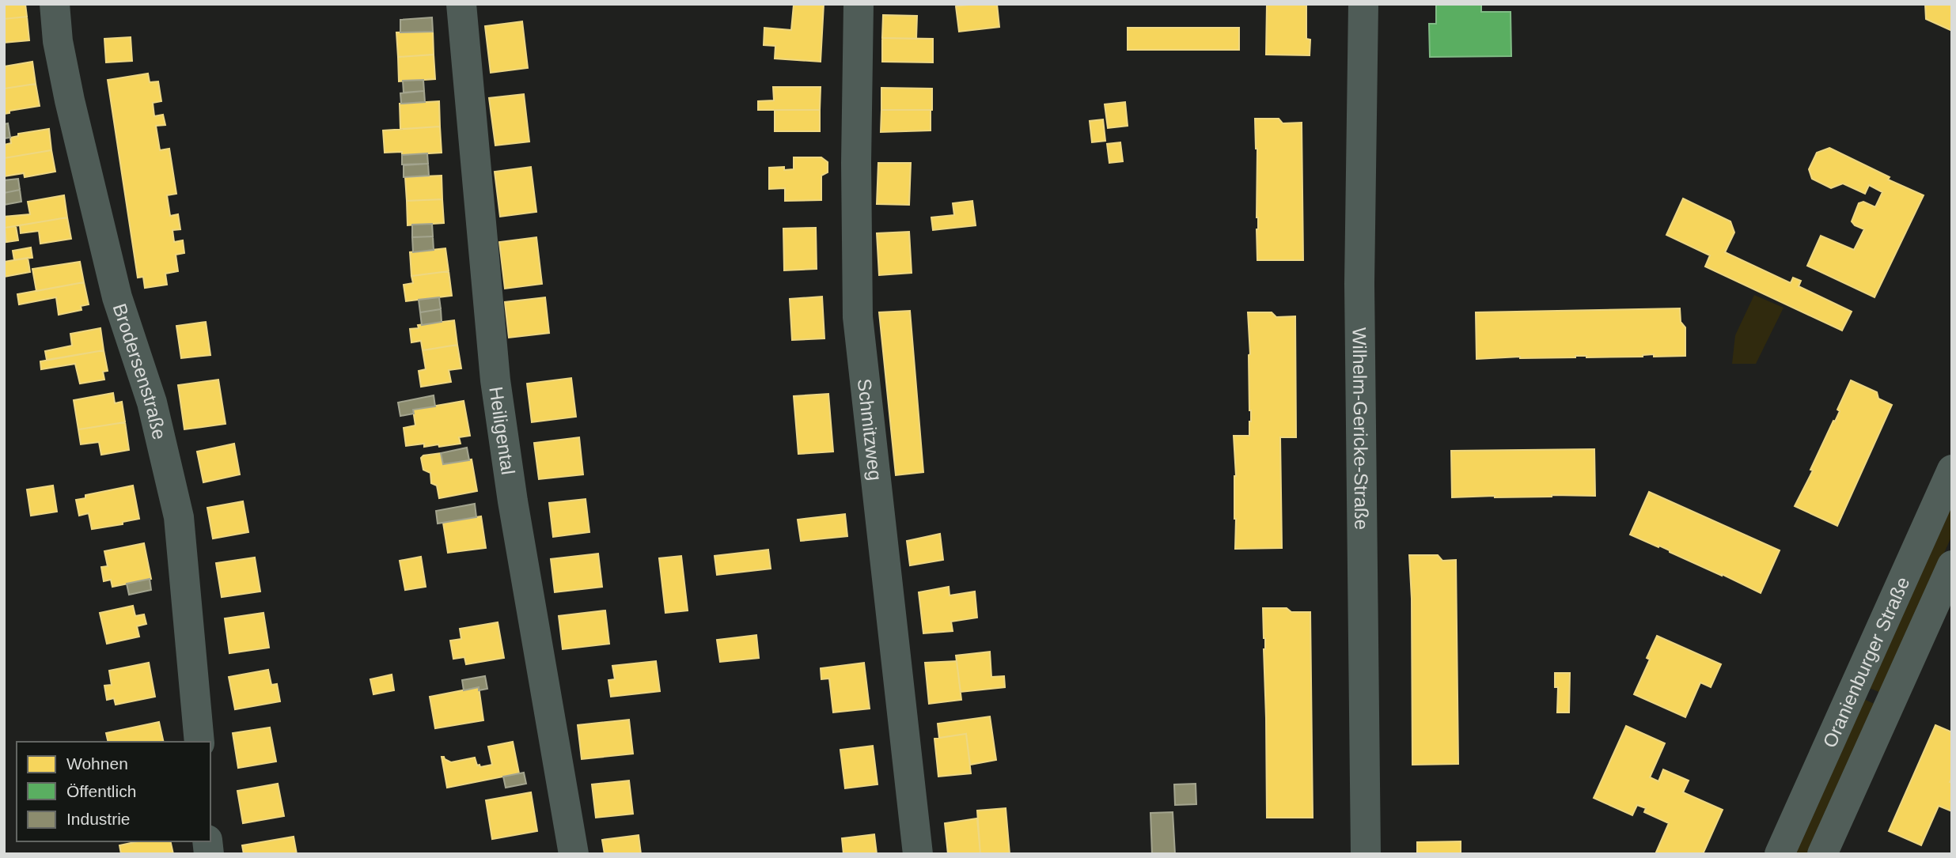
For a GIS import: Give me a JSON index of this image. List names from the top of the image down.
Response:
{
  "streets": {
    "main road": ["Oranienburger Straße"],
    "street": [
      "Brodersenstraße",
      "Wilhelm-Gericke-Straße",
      "Schmitzweg",
      "Heiligental"
    ]
  },
  "legend": ["Wohnen", "Öffentlich", "Industrie"]
}
